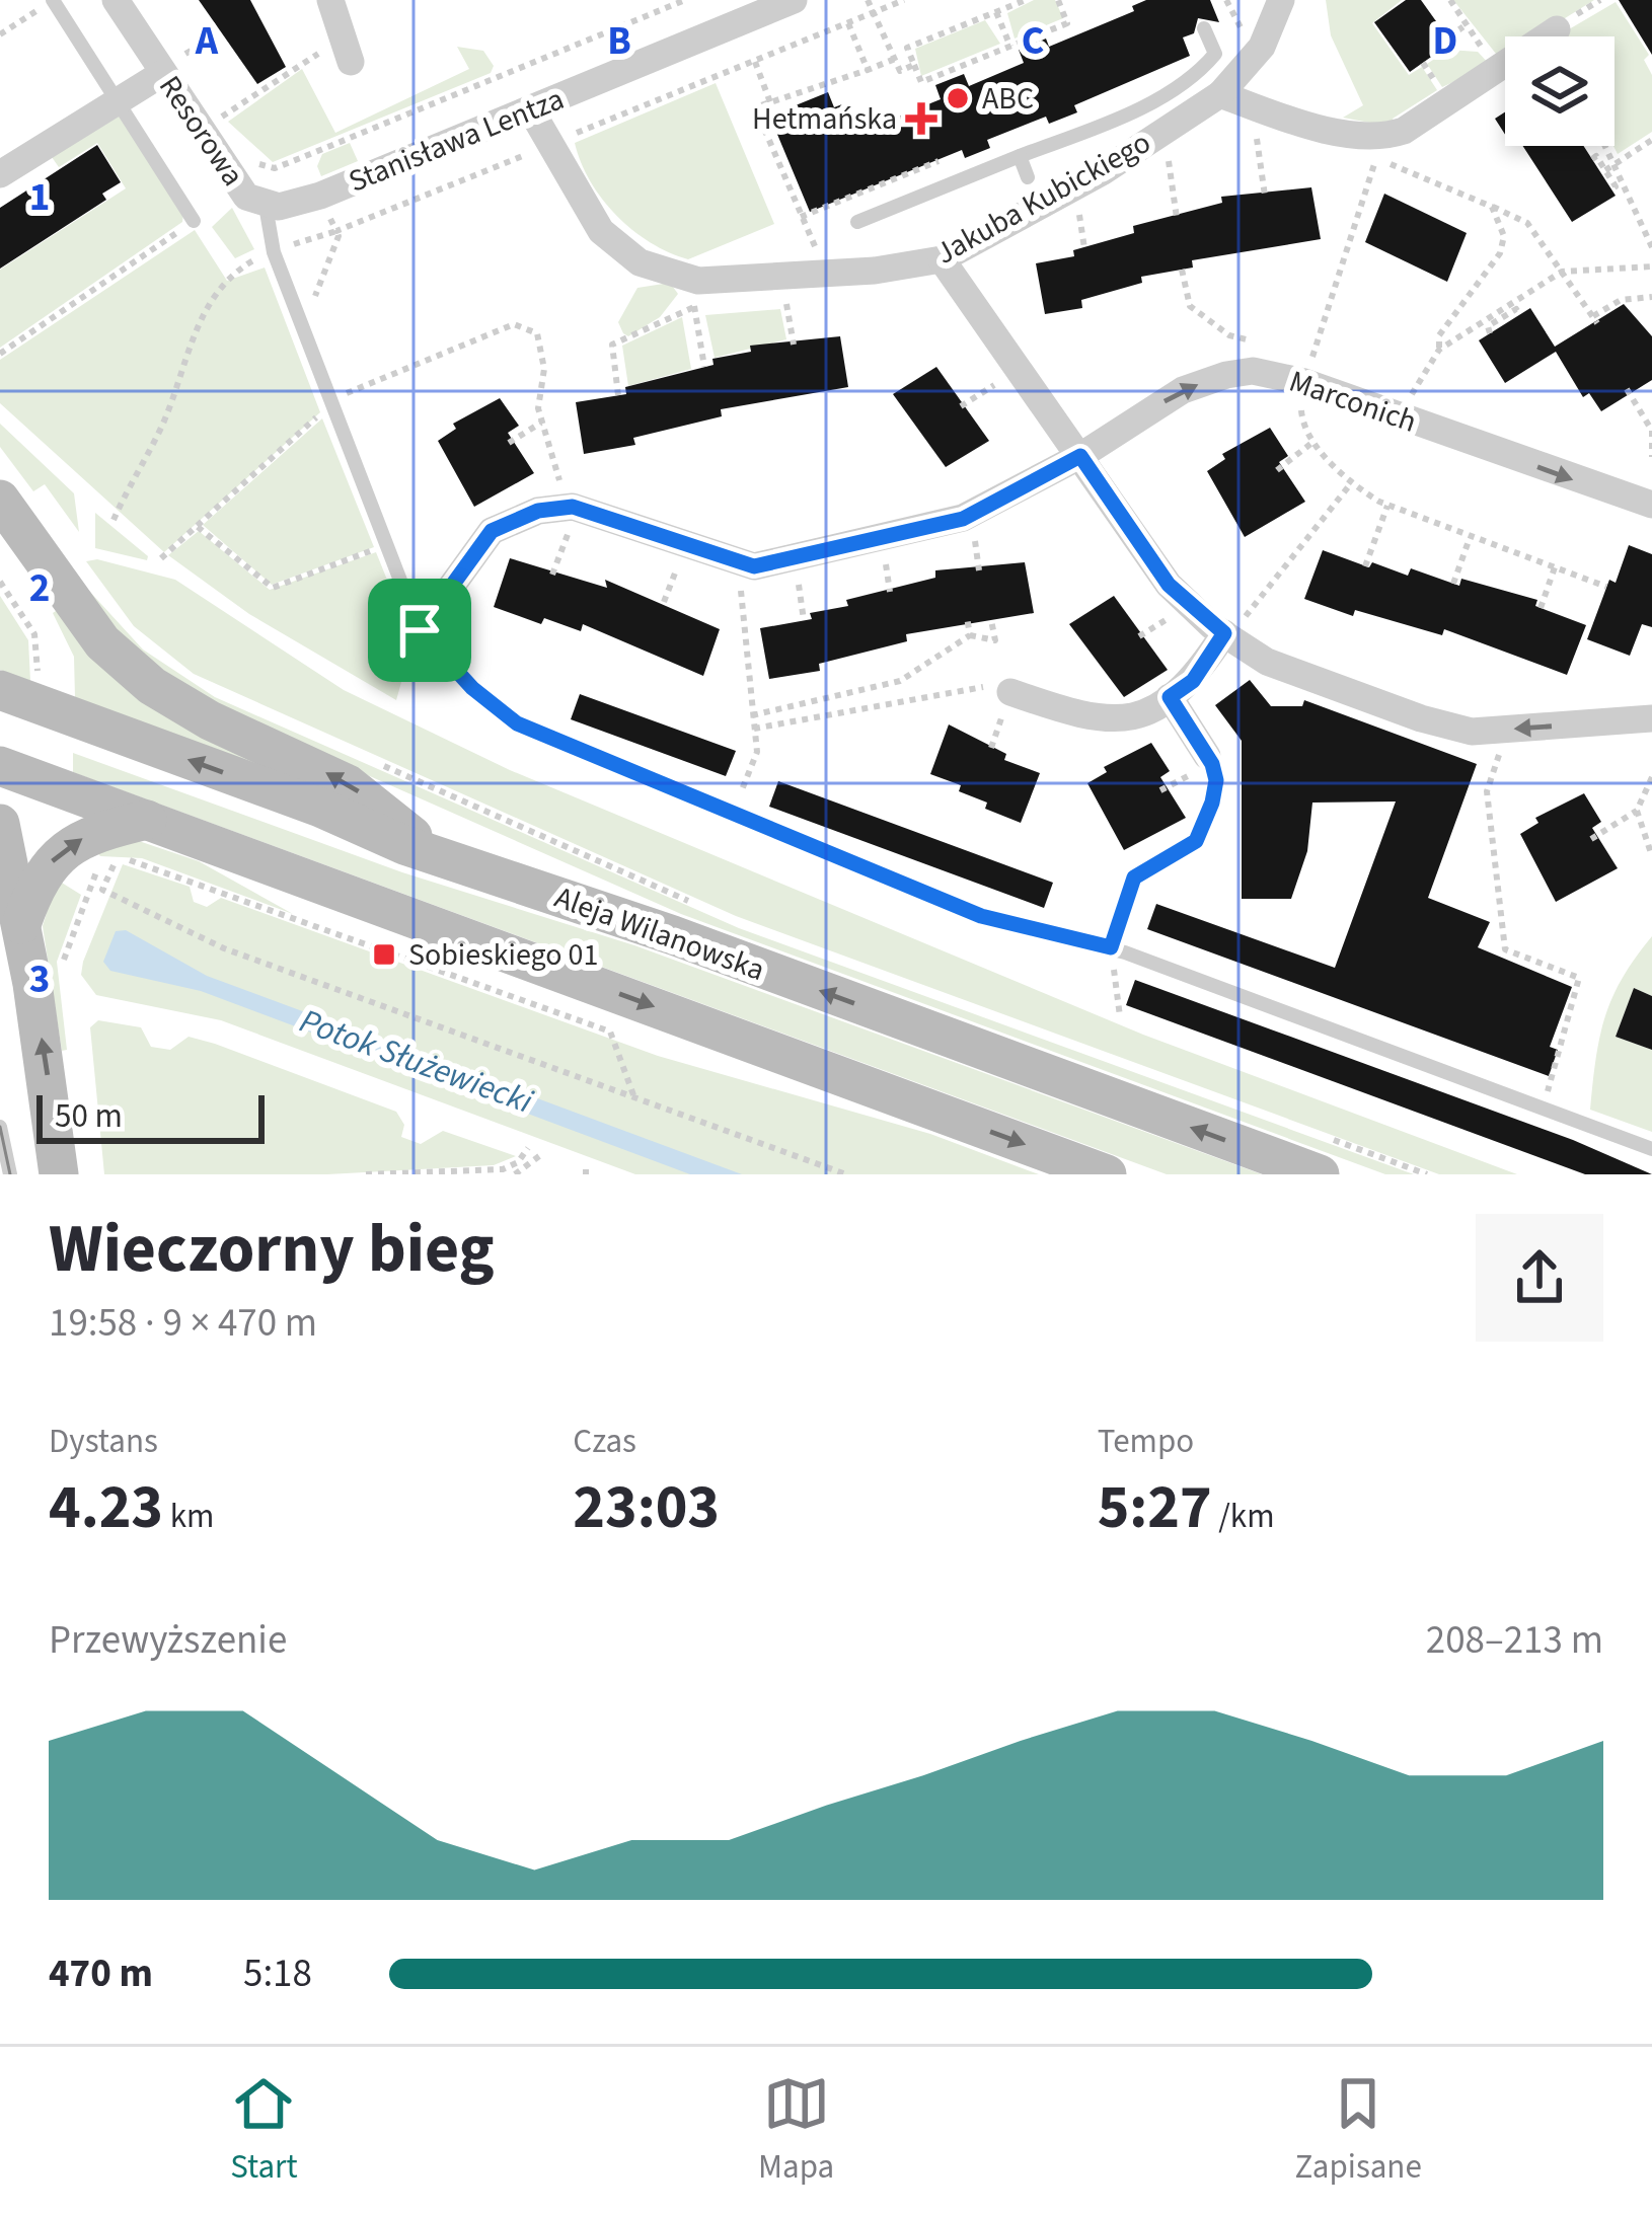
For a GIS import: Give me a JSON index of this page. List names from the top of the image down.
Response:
{
  "streets": {
    "main road": ["Aleja Wilanowska"],
    "street": [
      "Resorowa",
      "Stanisława Lentza",
      "Jakuba Kubickiego",
      "Marconich"
    ]
  },
  "crossings": [
    ["Resorowa", "Stanisława Lentza"],
    ["Stanisława Lentza", "Jakuba Kubickiego"]
  ],
  "one_way": ["Marconich"],
  "water": ["Potok Służewiecki"],
  "places": {
    "other": ["ABC"],
    "health": ["Hetmańska"],
    "transit": ["Sobieskiego 01"]
  },
  "scale_bar": "50 m",
  "page": {
    "scale": "50 m",
    "heading": ["Wieczorny bieg", "19:58 · 9 × 470 m"],
    "stats": [
      ["Dystans", "4.23 km"],
      ["Czas", "23:03"],
      ["Tempo", "5:27 /km"]
    ],
    "chart": ["Przewyższenie", "208–213 m"],
    "list": [
      {
        "name": "470 m",
        "note": "5:18"
      }
    ],
    "tabs": ["Start", "Mapa", "Zapisane"]
  },
  "grid": {
    "columns": [
      "A",
      "B",
      "C",
      "D"
    ],
    "rows": ["1", "2", "3"]
  }
}
